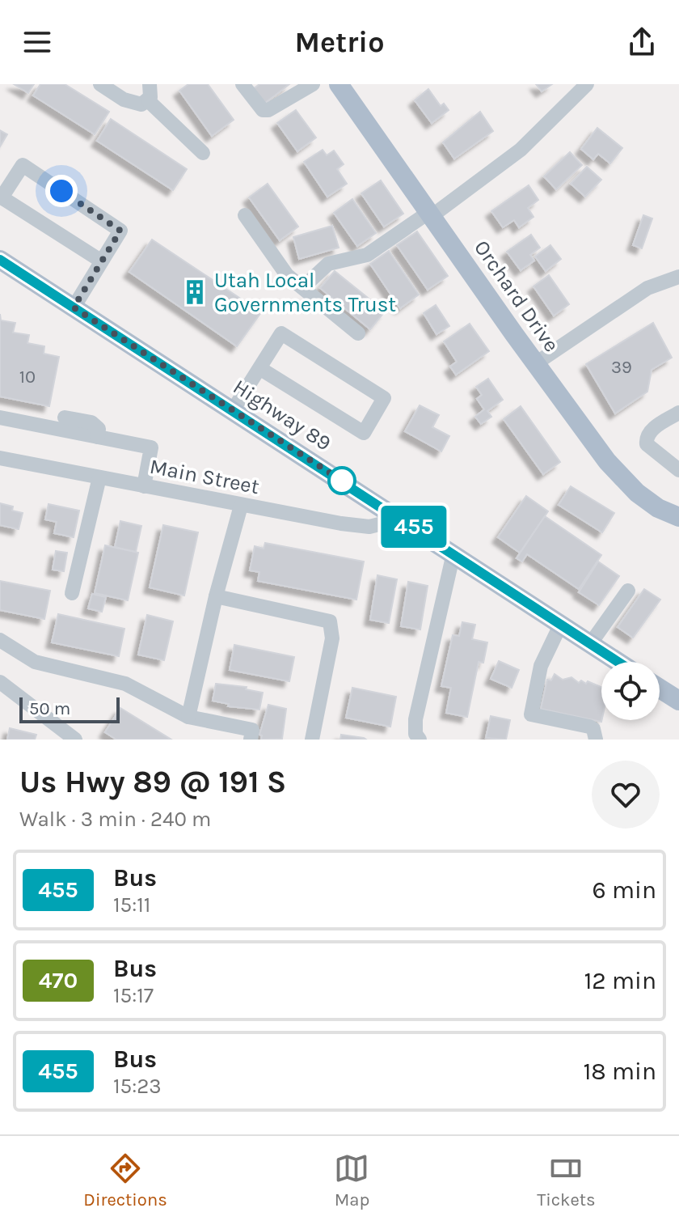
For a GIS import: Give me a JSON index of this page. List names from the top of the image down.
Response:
{
  "streets": {
    "main road": ["Orchard Drive", "Highway 89"],
    "street": ["Main Street"]
  },
  "crossings": [
    ["Highway 89", "Main Street"]
  ],
  "places": {
    "building": ["Utah Local Governments Trust"]
  },
  "lines": ["bus line 455"],
  "house_numbers": ["39", "10"],
  "scale_bar": "50 m",
  "page": {
    "header": "Metrio",
    "on_map": "455",
    "scale": "50 m",
    "heading": ["Us Hwy 89 @ 191 S", "Walk · 3 min · 240 m"],
    "list": [
      {
        "mark": "455",
        "name": "Bus",
        "note": "15:11",
        "value": "6 min"
      },
      {
        "mark": "470",
        "name": "Bus",
        "note": "15:17",
        "value": "12 min"
      },
      {
        "mark": "455",
        "name": "Bus",
        "note": "15:23",
        "value": "18 min"
      }
    ],
    "tabs": ["Directions", "Map", "Tickets"]
  }
}
